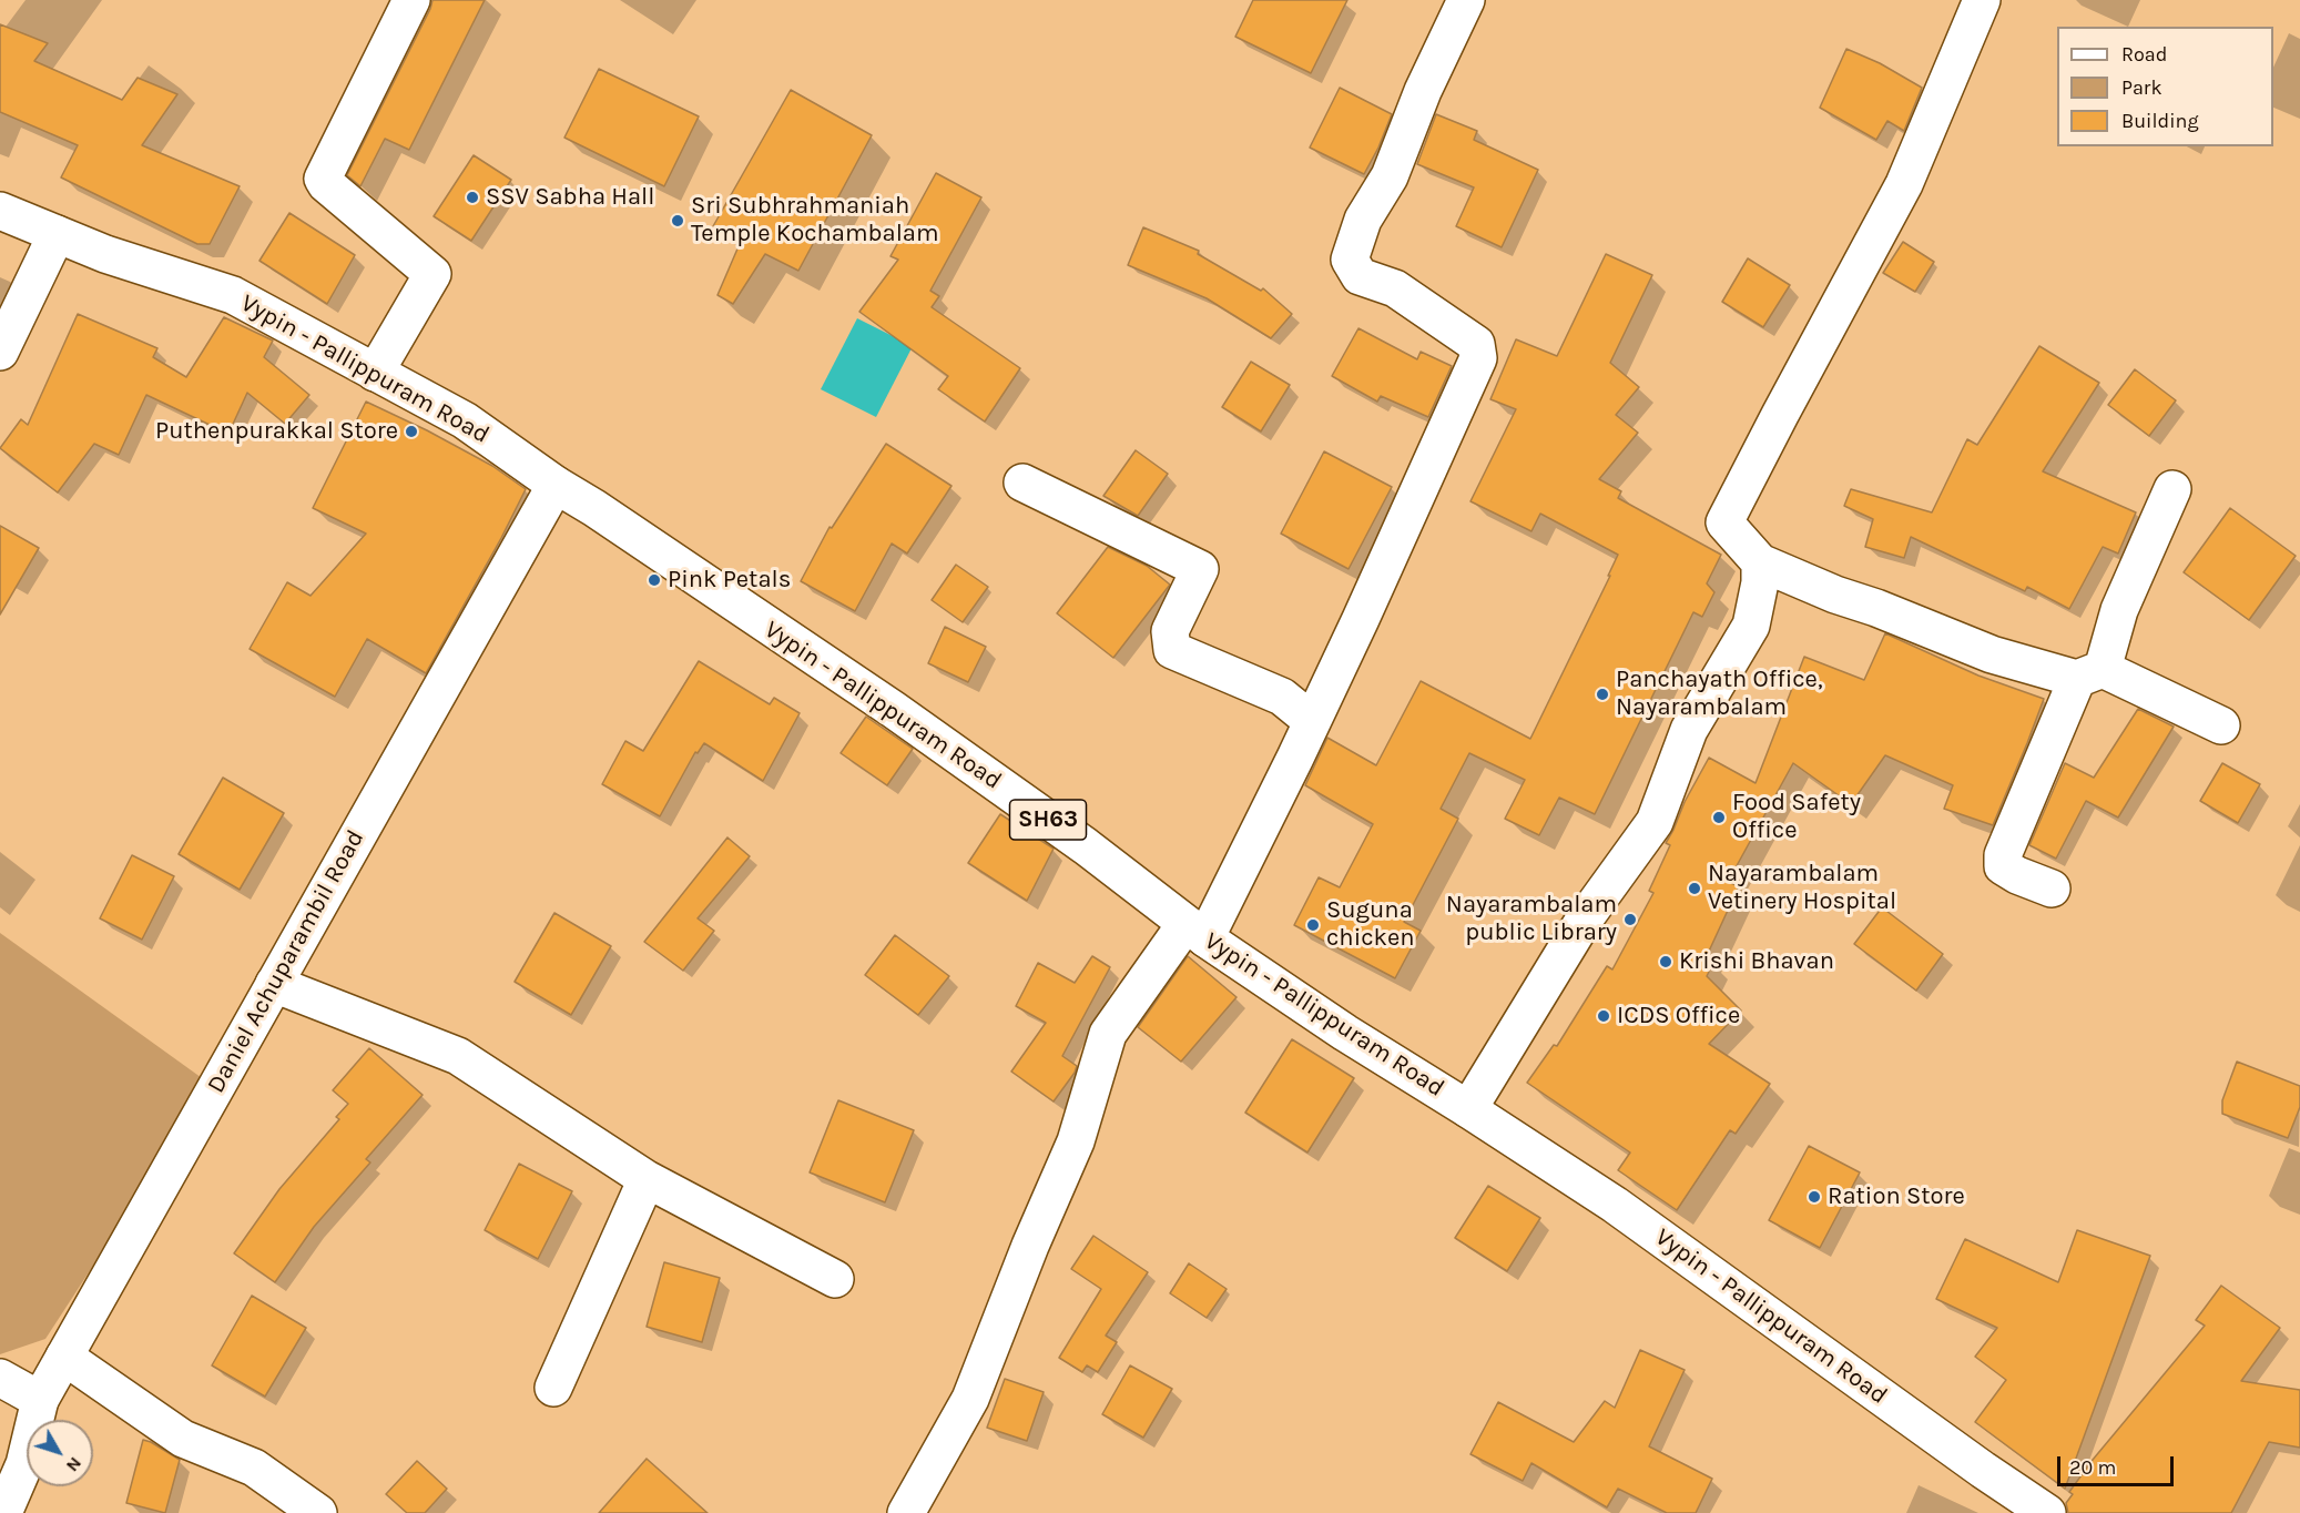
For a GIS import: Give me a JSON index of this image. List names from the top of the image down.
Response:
{
  "streets": {
    "street": ["Vypin - Pallippuram Road", "SH63", "Daniel Achuparambil Road"]
  },
  "crossings": [
    ["Vypin - Pallippuram Road", "Daniel Achuparambil Road"]
  ],
  "places": [
    "SSV Sabha Hall",
    "Sri Subhrahmaniah Temple Kochambalam",
    "Puthenpurakkal Store",
    "Pink Petals",
    "Panchayath Office, Nayarambalam",
    "Food Safety Office",
    "Nayarambalam Vetinery Hospital",
    "Nayarambalam public Library",
    "Suguna chicken",
    "Krishi Bhavan",
    "ICDS Office",
    "Ration Store"
  ],
  "legend": ["Road", "Park", "Building"],
  "scale_bar": "20 m",
  "north": "bottom right"
}
